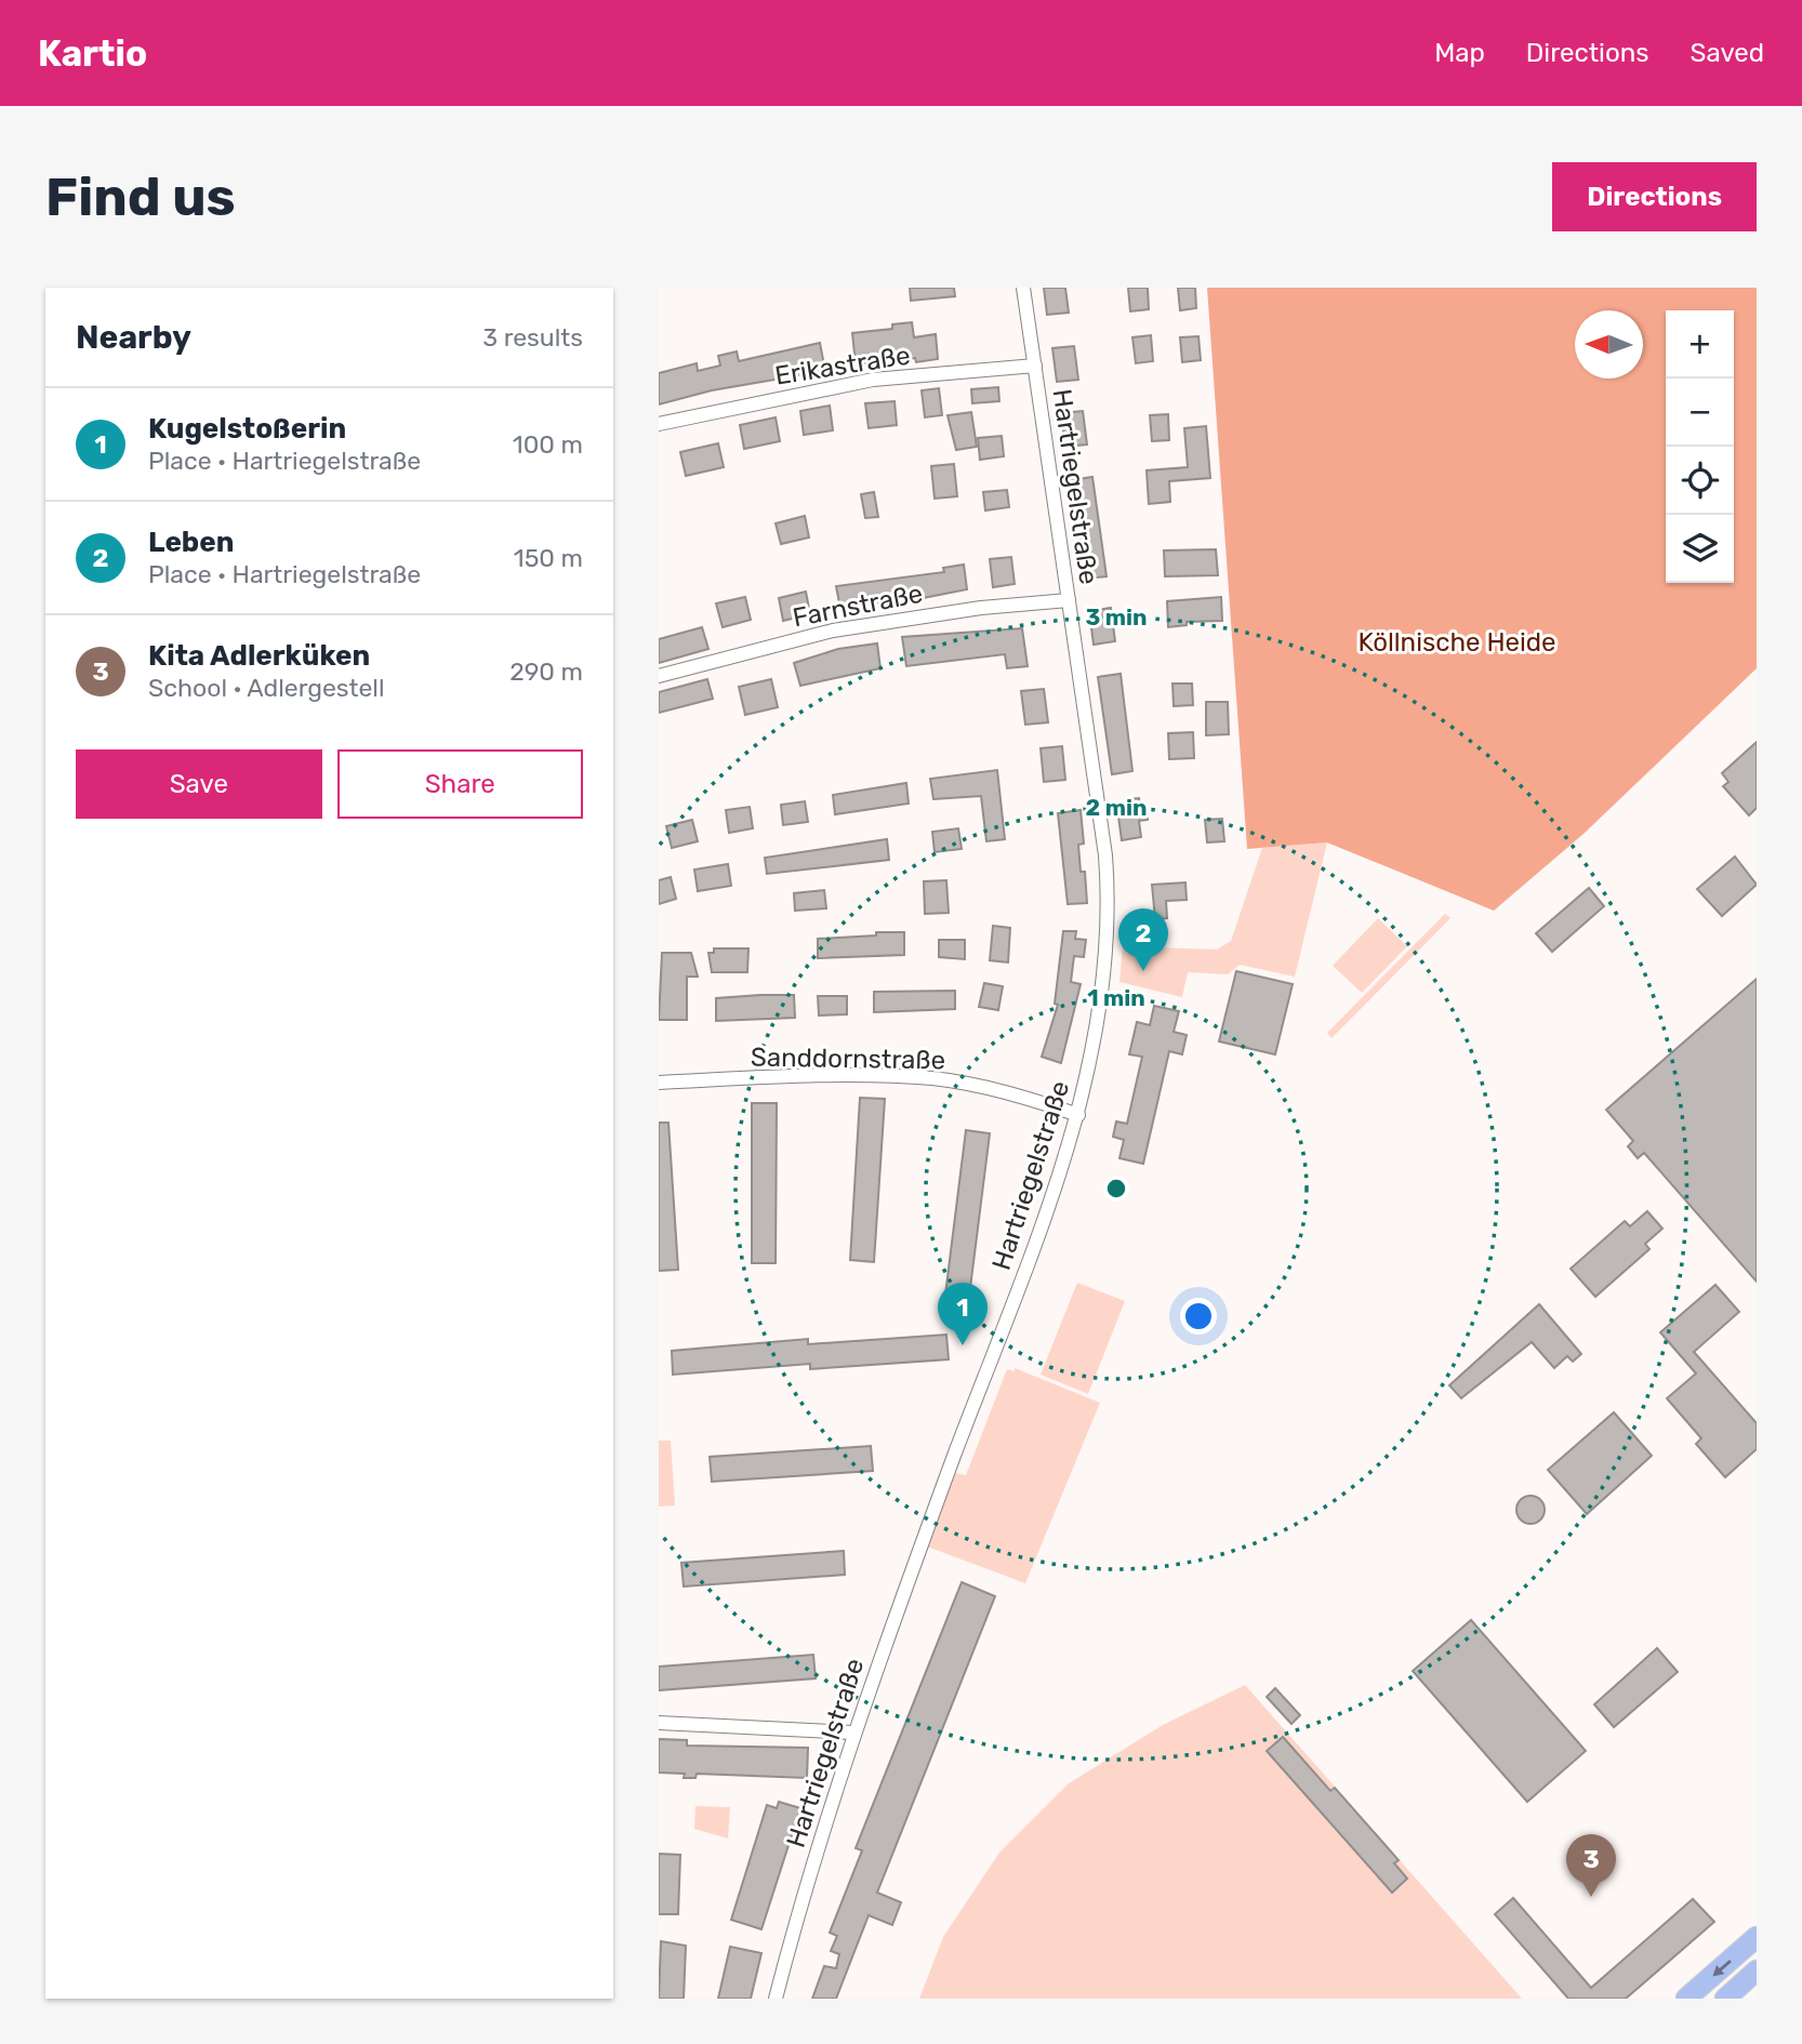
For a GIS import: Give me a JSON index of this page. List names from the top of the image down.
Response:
{
  "streets": {
    "street": [
      "Erikastraße",
      "Hartriegelstraße",
      "Farnstraße",
      "Sanddornstraße"
    ]
  },
  "crossings": [
    ["Erikastraße", "Hartriegelstraße"],
    ["Hartriegelstraße", "Farnstraße"],
    ["Hartriegelstraße", "Sanddornstraße"]
  ],
  "parks": ["Köllnische Heide"],
  "north": "left",
  "page": {
    "header": "Kartio",
    "nav": ["Map", "Directions", "Saved"],
    "buttons": [
      "Directions",
      ["Save", "Share"]
    ],
    "title": "Find us",
    "heading": ["Nearby", "3 results"],
    "map_buttons": ["+", "−"],
    "list": [
      {
        "mark": "1",
        "name": "Kugelstoßerin",
        "note": "Place · Hartriegelstraße",
        "value": "100 m"
      },
      {
        "mark": "2",
        "name": "Leben",
        "note": "Place · Hartriegelstraße",
        "value": "150 m"
      },
      {
        "mark": "3",
        "name": "Kita Adlerküken",
        "note": "School · Adlergestell",
        "value": "290 m"
      }
    ],
    "pins": ["2", "1", "3"]
  },
  "rings": ["3 min", "2 min", "1 min"]
}
